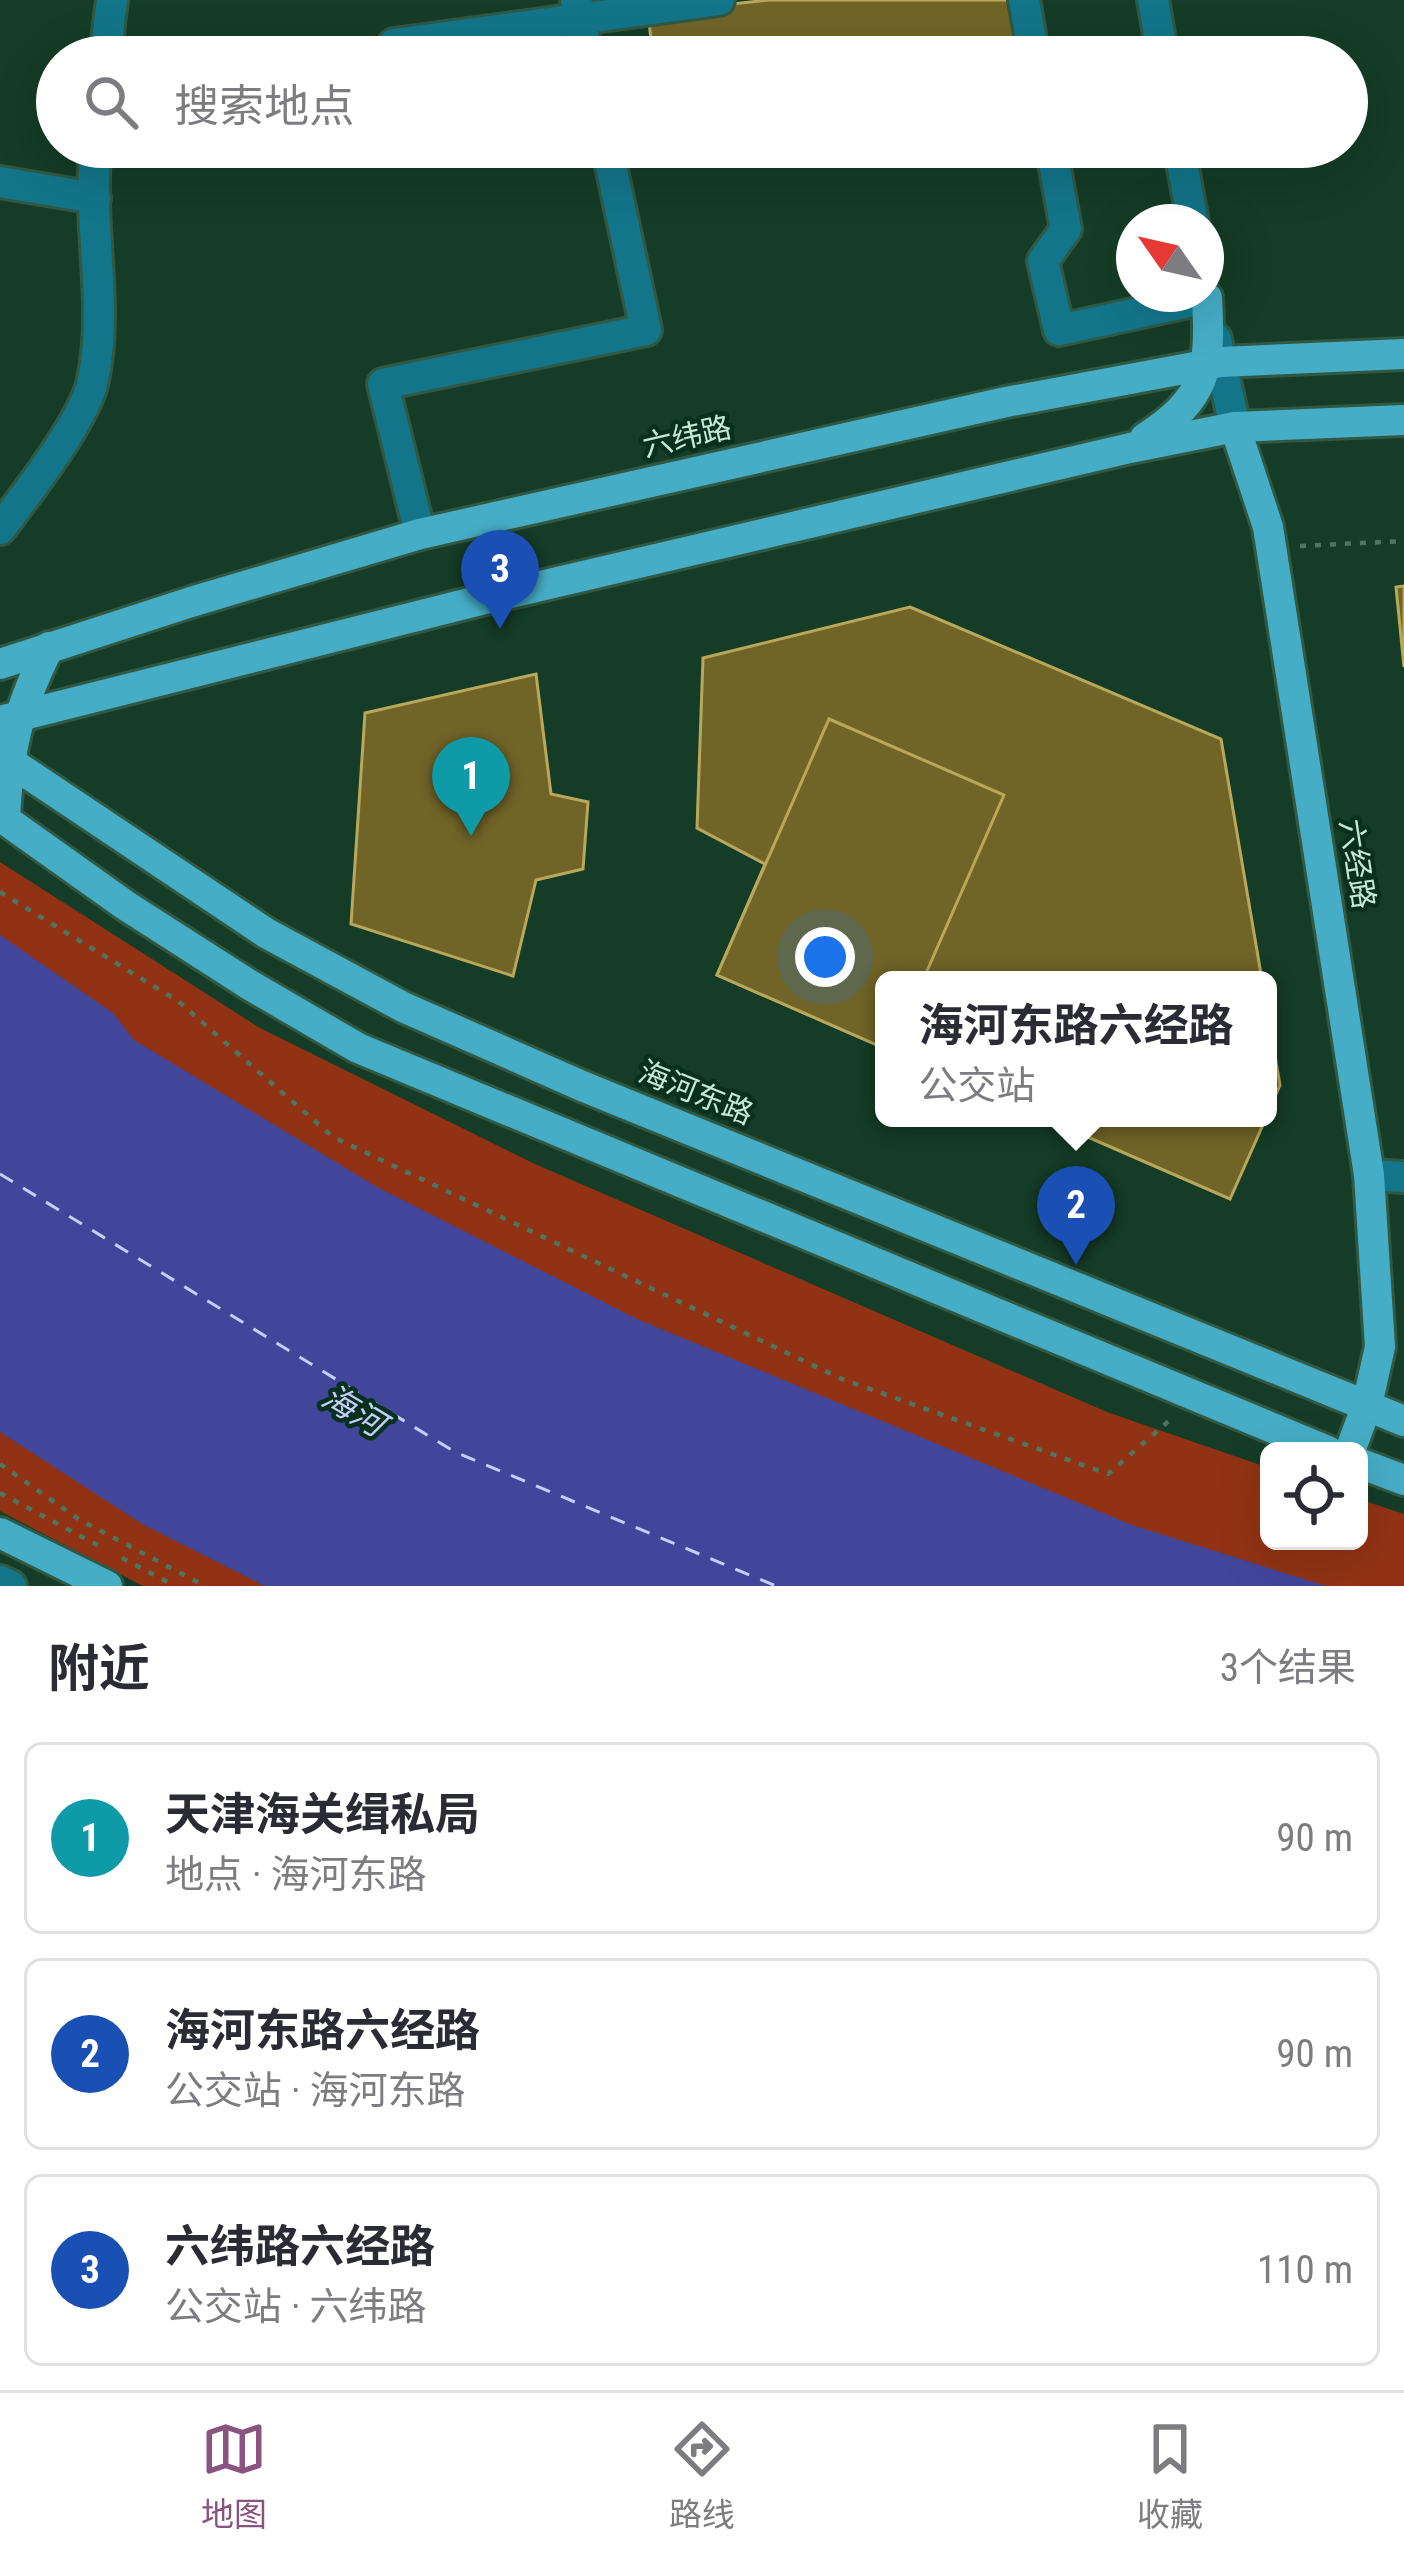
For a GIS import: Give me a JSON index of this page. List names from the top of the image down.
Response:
{
  "streets": {
    "main road": ["六纬路", "六经路", "海河东路"]
  },
  "crossings": [
    ["六纬路", "六经路"],
    ["六经路", "海河东路"]
  ],
  "water": ["海河"],
  "north": "top left",
  "page": {
    "search": "搜索地点",
    "pins": ["3", "1", "2"],
    "popup": ["海河东路六经路", "公交站"],
    "heading": ["附近", "3个结果"],
    "list": [
      {
        "mark": "1",
        "name": "天津海关缉私局",
        "note": "地点 · 海河东路",
        "value": "90 m"
      },
      {
        "mark": "2",
        "name": "海河东路六经路",
        "note": "公交站 · 海河东路",
        "value": "90 m"
      },
      {
        "mark": "3",
        "name": "六纬路六经路",
        "note": "公交站 · 六纬路",
        "value": "110 m"
      }
    ],
    "nav": ["地图", "路线", "收藏"]
  }
}
